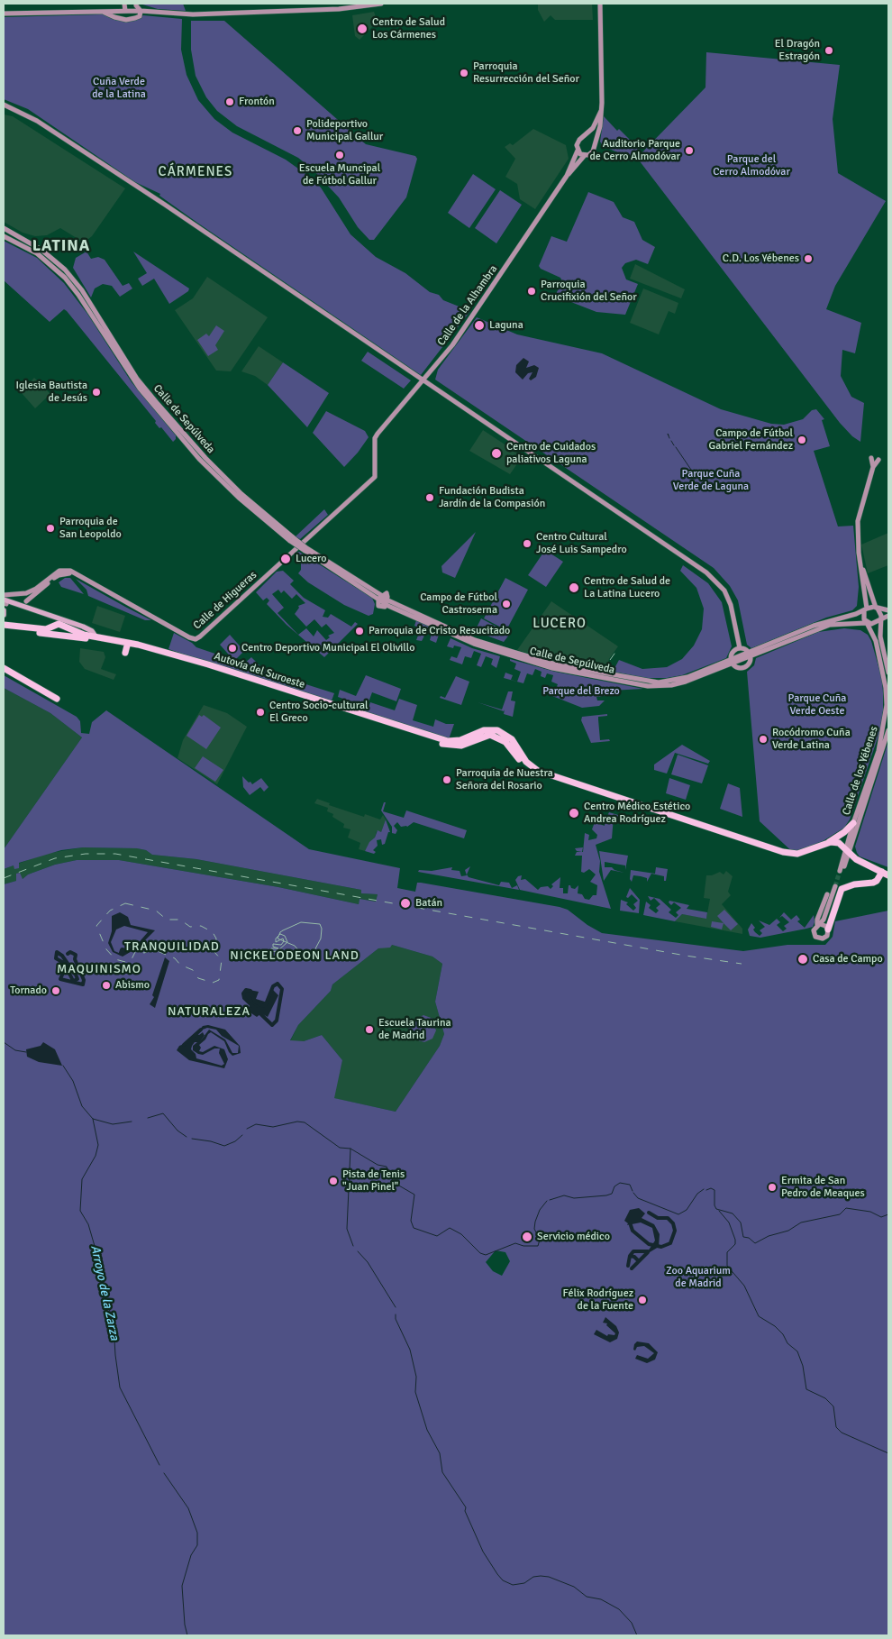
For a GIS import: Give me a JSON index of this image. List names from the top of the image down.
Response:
{
  "streets": {
    "highway": ["Autovía del Suroeste"],
    "street": [
      "Calle de la Alhambra",
      "Calle de Sepúlveda",
      "Calle de Higueras",
      "Calle de los Yébenes"
    ]
  },
  "crossings": [
    ["Calle de la Alhambra", "Calle de Higueras"],
    ["Calle de Sepúlveda", "Calle de los Yébenes"]
  ],
  "districts": [
    "CÁRMENES",
    "LATINA",
    "LUCERO",
    "TRANQUILIDAD",
    "NICKELODEON LAND",
    "MAQUINISMO",
    "NATURALEZA"
  ],
  "water": ["Arroyo de la Zarza"],
  "parks": [
    "Cuña Verde de la Latina",
    "Parque del Cerro Almodóvar",
    "Parque Cuña Verde de Laguna",
    "Parque del Brezo",
    "Parque Cuña Verde Oeste",
    "Zoo Aquarium de Madrid"
  ],
  "places": [
    "Centro de Salud Los Cármenes",
    "El Dragón Estragón",
    "Parroquia Resurrección del Señor",
    "Frontón",
    "Polideportivo Municipal Gallur",
    "Auditorio Parque de Cerro Almodóvar",
    "Escuela Muncipal de Fútbol Gallur",
    "C.D. Los Yébenes",
    "Parroquia Crucifixión del Señor",
    "Laguna",
    "Iglesia Bautista de Jesús",
    "Campo de Fútbol Gabriel Fernández",
    "Centro de Cuidados paliativos Laguna",
    "Fundación Budista Jardín de la Compasión",
    "Parroquia de San Leopoldo",
    "Centro Cultural José Luis Sampedro",
    "Lucero",
    "Centro de Salud de La Latina Lucero",
    "Campo de Fútbol Castroserna",
    "Parroquia de Cristo Resucitado",
    "Centro Deportivo Municipal El Olivillo",
    "Centro Socio-cultural El Greco",
    "Rocódromo Cuña Verde Latina",
    "Parroquia de Nuestra Señora del Rosario",
    "Centro Médico Estético Andrea Rodríguez",
    "Batán",
    "Casa de Campo",
    "Abismo",
    "Tornado",
    "Escuela Taurina de Madrid",
    "Pista de Tenis \"Juan Pinel\"",
    "Ermita de San Pedro de Meaques",
    "Servicio médico",
    "Félix Rodríguez de la Fuente"
  ]
}
